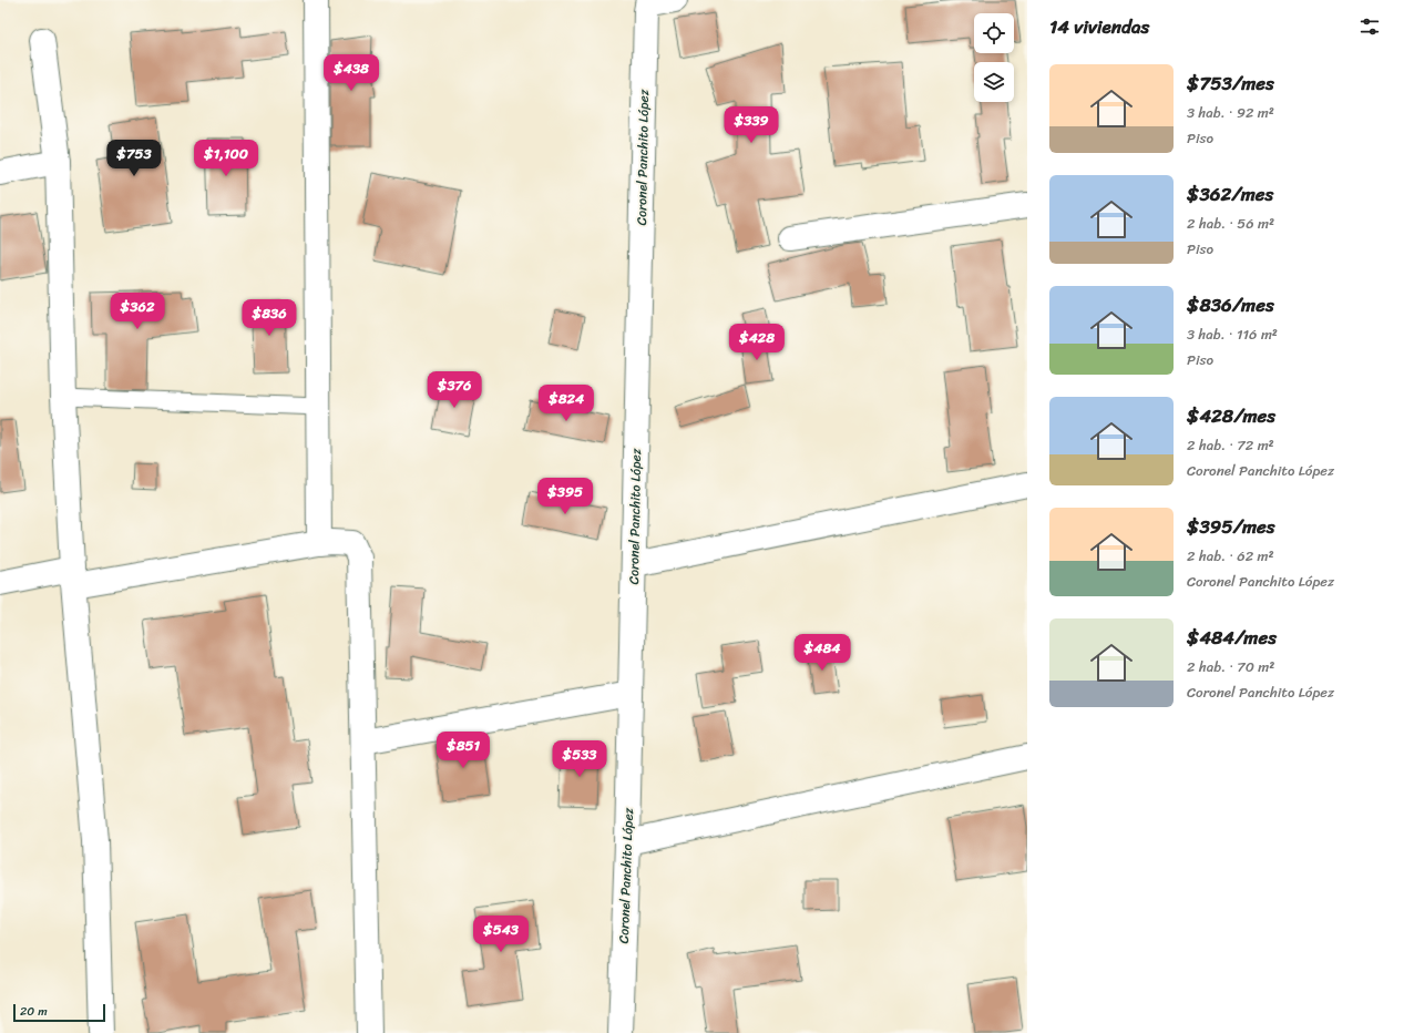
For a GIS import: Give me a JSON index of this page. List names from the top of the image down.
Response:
{
  "streets": {
    "street": ["Coronel Panchito López"]
  },
  "scale_bar": "20 m",
  "page": {
    "heading": "14 viviendas",
    "list": [
      {
        "name": "$753/mes",
        "note": "3 hab. · 92 m² · Piso"
      },
      {
        "name": "$362/mes",
        "note": "2 hab. · 56 m² · Piso"
      },
      {
        "name": "$836/mes",
        "note": "3 hab. · 116 m² · Piso"
      },
      {
        "name": "$428/mes",
        "note": "2 hab. · 72 m² · Coronel Panchito López"
      },
      {
        "name": "$395/mes",
        "note": "2 hab. · 62 m² · Coronel Panchito López"
      },
      {
        "name": "$484/mes",
        "note": "2 hab. · 70 m² · Coronel Panchito López"
      }
    ],
    "price": [
      "$438",
      "$339",
      "$753",
      "$1,100",
      "$362",
      "$836",
      "$428",
      "$376",
      "$824",
      "$395",
      "$484",
      "$851",
      "$533",
      "$543"
    ],
    "scale": "20 m"
  }
}
